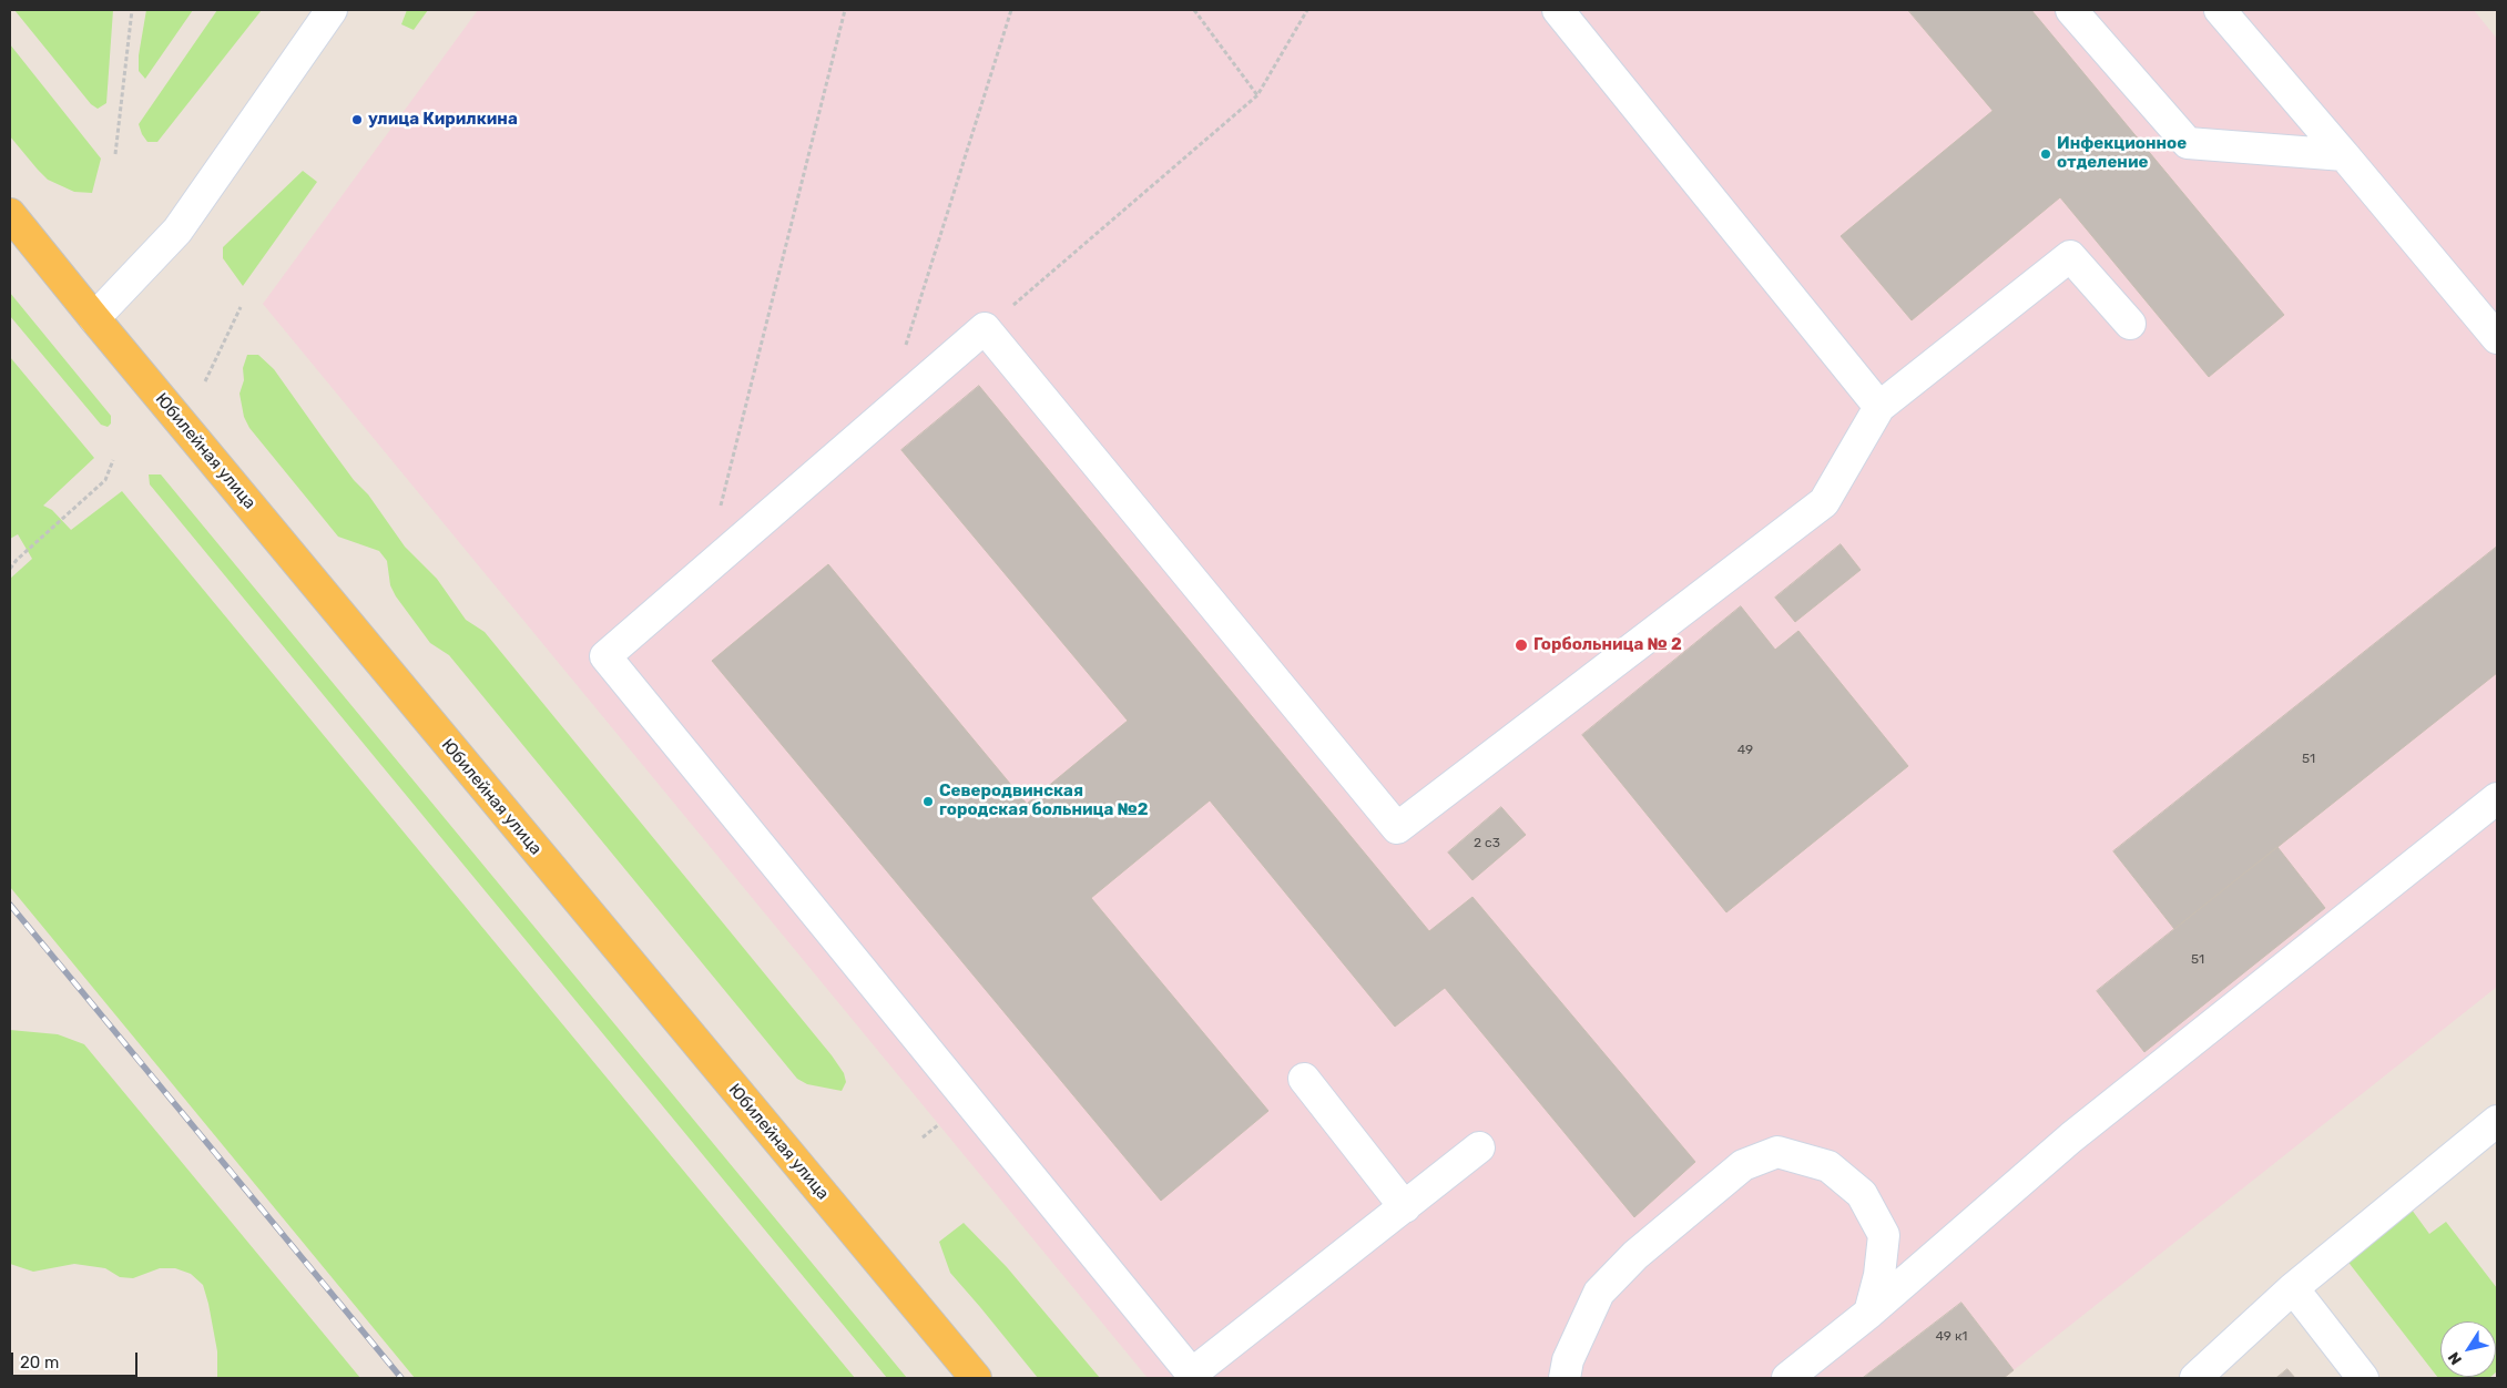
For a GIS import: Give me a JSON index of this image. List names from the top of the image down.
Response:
{
  "streets": {
    "main road": ["Юбилейная улица"]
  },
  "places": [
    "улица Кирилкина",
    "Инфекционное отделение",
    "Горбольница № 2",
    "Северодвинская городская больница №2"
  ],
  "house_numbers": [
    "49",
    "51",
    "2 с3",
    "51",
    "49 к1"
  ],
  "scale_bar": "20 m",
  "north": "bottom left"
}
